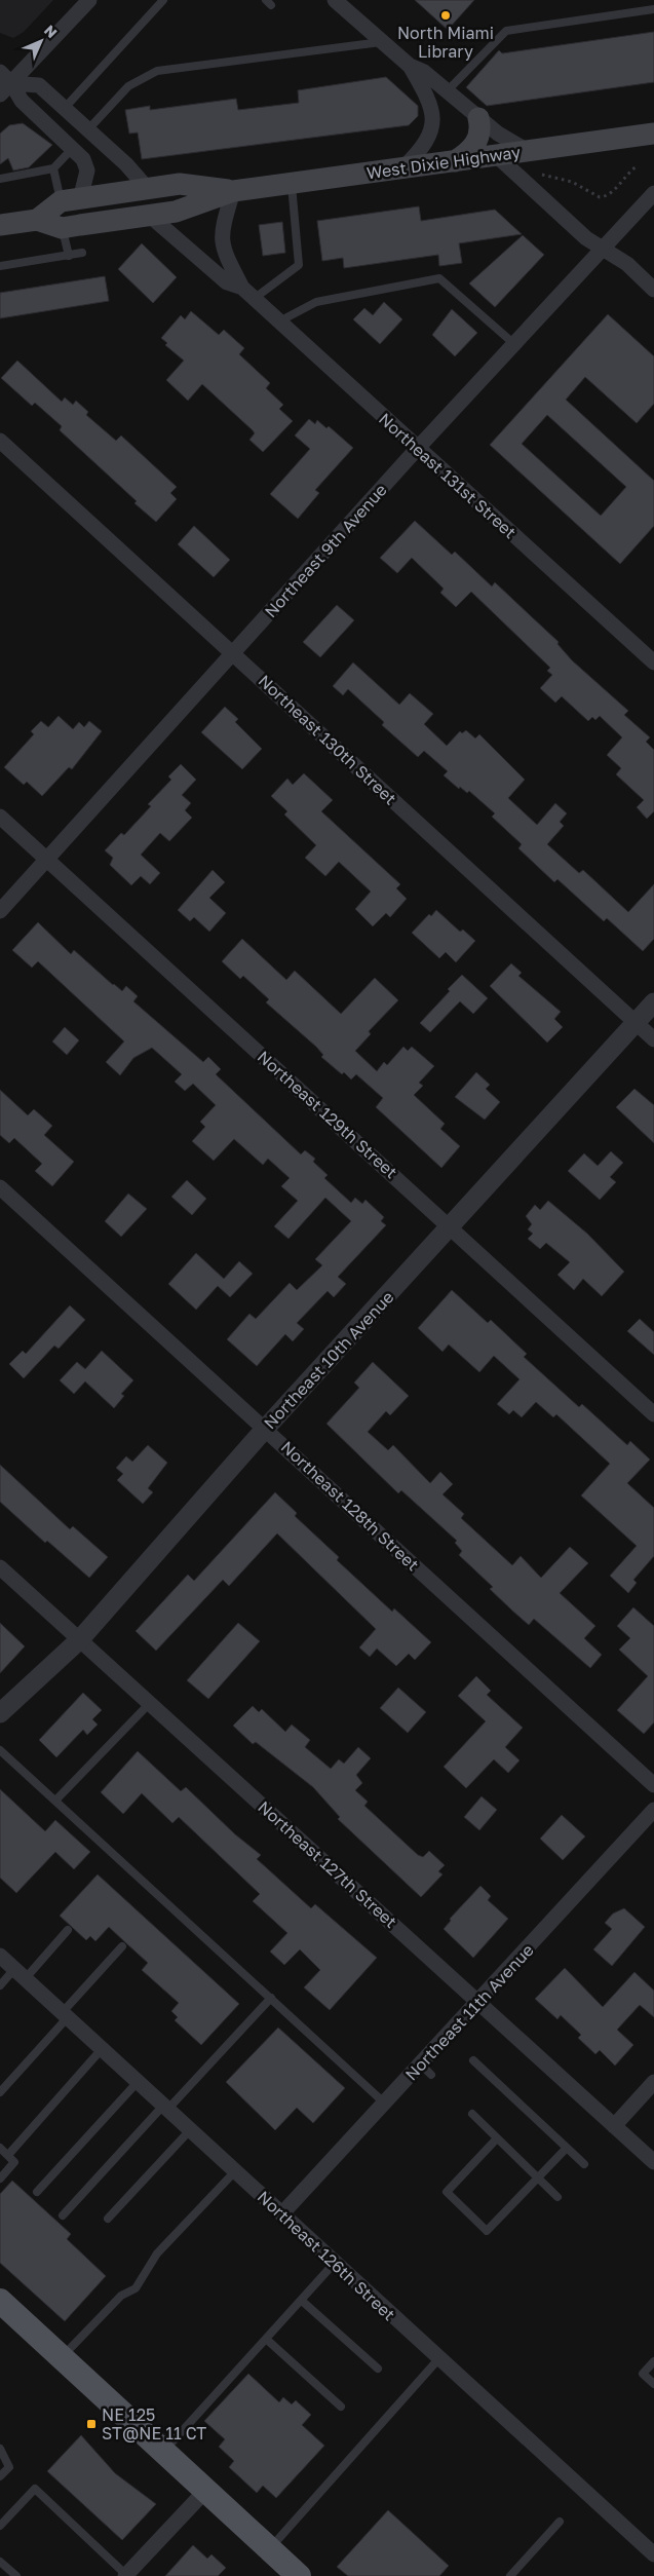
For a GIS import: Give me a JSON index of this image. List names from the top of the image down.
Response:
{
  "streets": {
    "main road": ["West Dixie Highway"],
    "street": [
      "Northeast 131st Street",
      "Northeast 9th Avenue",
      "Northeast 130th Street",
      "Northeast 129th Street",
      "Northeast 10th Avenue",
      "Northeast 128th Street",
      "Northeast 127th Street",
      "Northeast 11th Avenue",
      "Northeast 126th Street"
    ]
  },
  "crossings": [
    ["West Dixie Highway", "Northeast 131st Street"],
    ["Northeast 131st Street", "Northeast 9th Avenue"],
    ["Northeast 9th Avenue", "Northeast 130th Street"],
    ["Northeast 9th Avenue", "Northeast 129th Street"],
    ["Northeast 130th Street", "Northeast 10th Avenue"],
    ["Northeast 129th Street", "Northeast 10th Avenue"],
    ["Northeast 10th Avenue", "Northeast 128th Street"],
    ["Northeast 10th Avenue", "Northeast 127th Street"],
    ["Northeast 127th Street", "Northeast 11th Avenue"],
    ["Northeast 11th Avenue", "Northeast 126th Street"]
  ],
  "places": {
    "other": ["North Miami Library"],
    "transit": ["NE 125 ST@NE 11 CT"]
  },
  "north": "top right"
}
